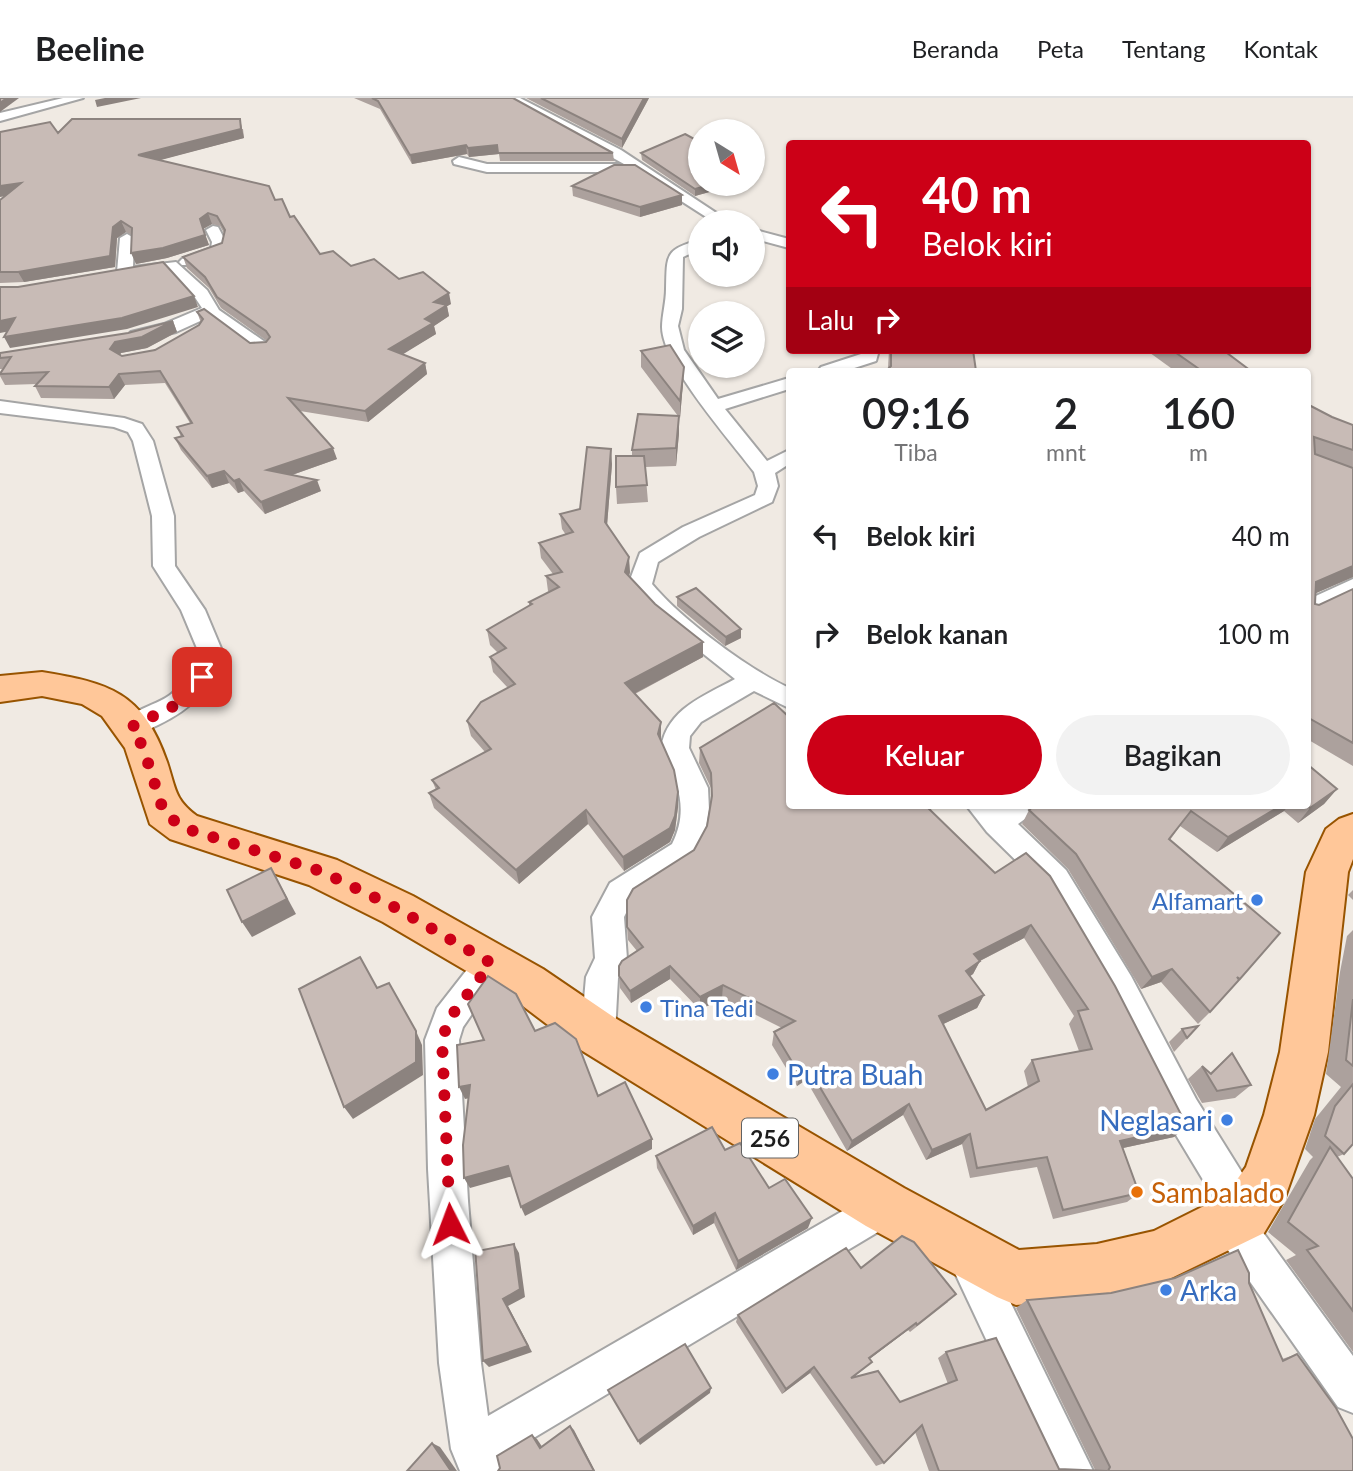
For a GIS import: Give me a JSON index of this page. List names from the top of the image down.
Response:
{
  "streets": {
    "main road": ["256"]
  },
  "places": [
    "Alfamart",
    "Tina Tedi",
    "Putra Buah",
    "Neglasari",
    "Sambalado",
    "Arka"
  ],
  "north": "bottom right",
  "page": {
    "header": "Beeline",
    "nav": [
      "Beranda",
      "Peta",
      "Tentang",
      "Kontak"
    ],
    "turn": ["40 m", "Belok kiri"],
    "then": "Lalu",
    "eta": [
      "09:16",
      "Tiba",
      "2",
      "mnt",
      "160",
      "m"
    ],
    "list": [
      {
        "name": "Belok kiri",
        "value": "40 m"
      },
      {
        "name": "Belok kanan",
        "value": "100 m"
      }
    ],
    "buttons": ["Keluar", "Bagikan"]
  }
}
